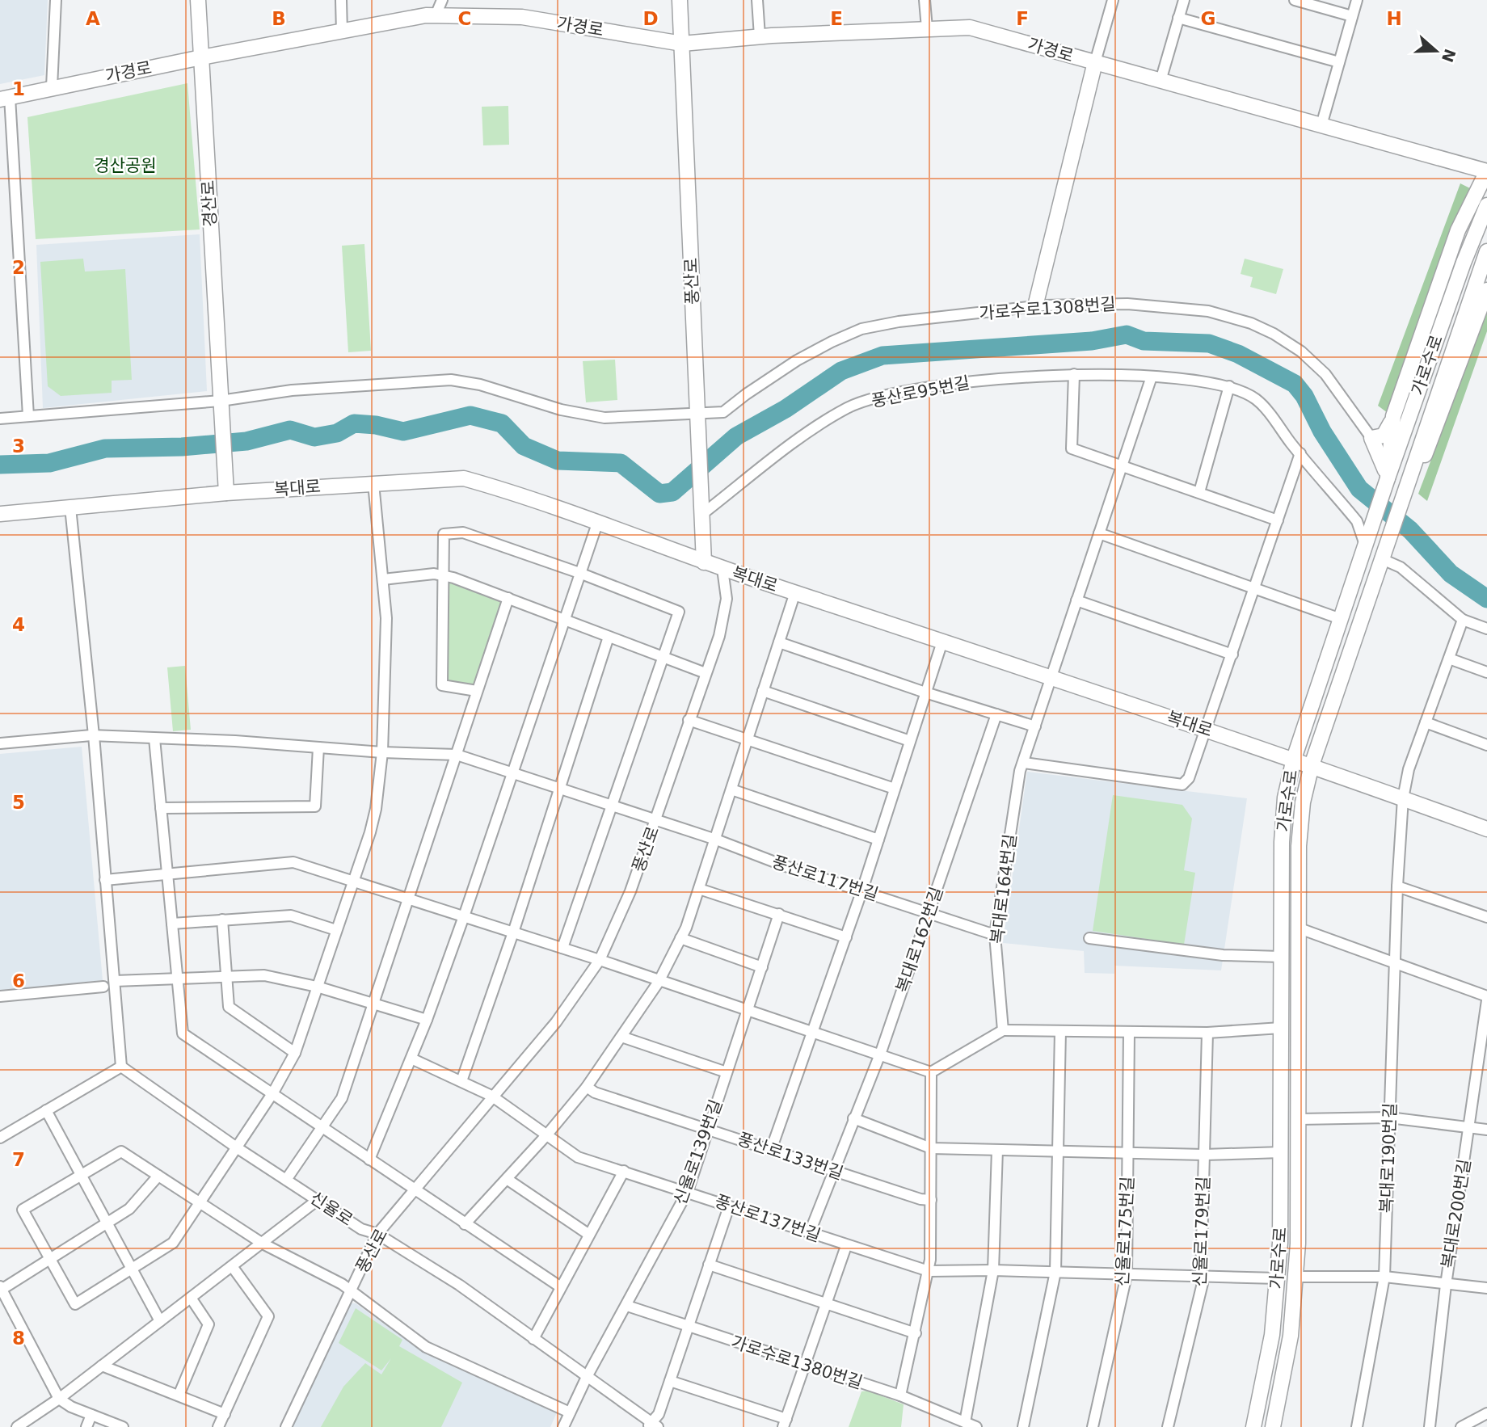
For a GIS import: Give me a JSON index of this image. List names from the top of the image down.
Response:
{
  "streets": {
    "street": [
      "가경로",
      "경산로",
      "풍산로",
      "가로수로1308번길",
      "가로수로",
      "풍산로95번길",
      "복대로",
      "풍산로117번길",
      "복대로164번길",
      "복대로162번길",
      "신율로139번길",
      "풍산로133번길",
      "복대로190번길",
      "신율로",
      "복대로200번길",
      "풍산로137번길",
      "신율로175번길",
      "신율로179번길",
      "가로수로1380번길"
    ]
  },
  "crossings": [
    ["가경로", "경산로"],
    ["가경로", "풍산로"],
    ["경산로", "가로수로1308번길"],
    ["경산로", "복대로"],
    ["풍산로", "가로수로1308번길"],
    ["풍산로", "풍산로95번길"],
    ["풍산로", "복대로"],
    ["풍산로", "풍산로117번길"],
    ["풍산로", "신율로"],
    ["풍산로", "풍산로137번길"],
    ["가로수로", "풍산로95번길"],
    ["가로수로", "복대로"],
    ["가로수로", "풍산로137번길"],
    ["풍산로95번길", "복대로164번길"],
    ["복대로", "복대로164번길"],
    ["복대로", "복대로190번길"],
    ["풍산로117번길", "복대로164번길"],
    ["풍산로117번길", "복대로162번길"],
    ["복대로162번길", "풍산로133번길"],
    ["복대로162번길", "풍산로137번길"],
    ["신율로139번길", "풍산로133번길"],
    ["신율로139번길", "신율로"],
    ["신율로139번길", "풍산로137번길"],
    ["신율로139번길", "가로수로1380번길"],
    ["풍산로137번길", "신율로175번길"],
    ["풍산로137번길", "신율로179번길"]
  ],
  "parks": ["경산공원"],
  "north": "right",
  "grid": {
    "columns": [
      "A",
      "B",
      "C",
      "D",
      "E",
      "F",
      "G",
      "H"
    ],
    "rows": [
      "1",
      "2",
      "3",
      "4",
      "5",
      "6",
      "7",
      "8"
    ]
  }
}
